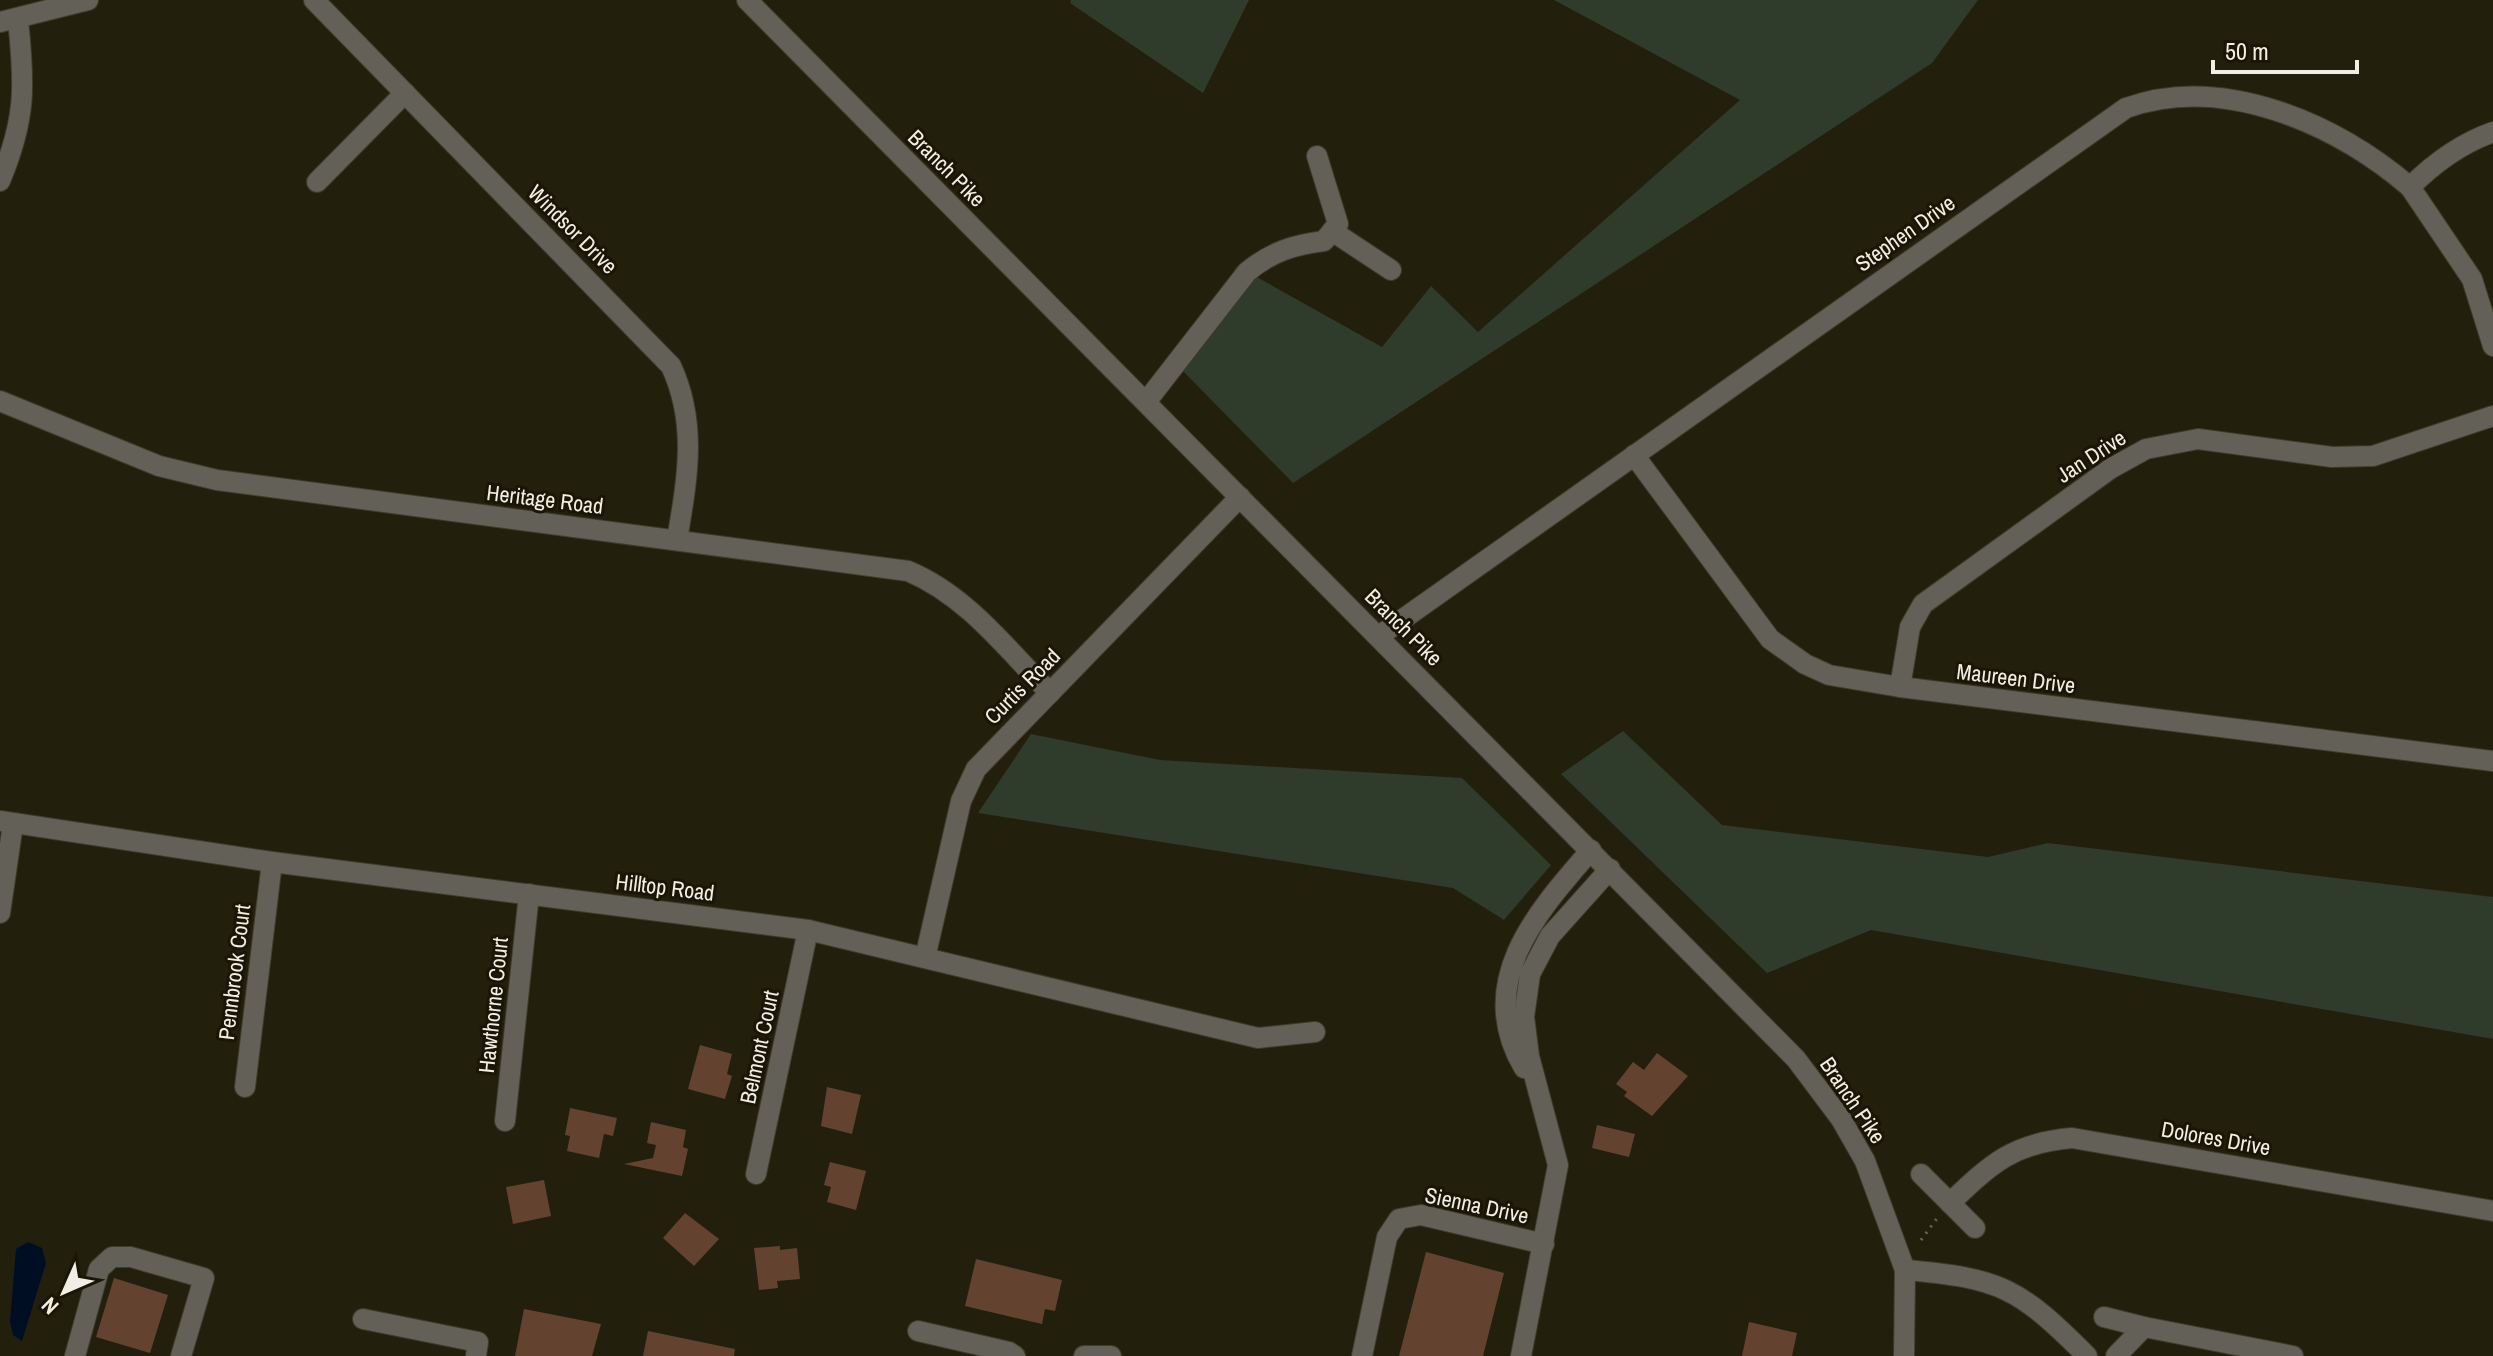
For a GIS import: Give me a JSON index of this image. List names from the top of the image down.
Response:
{
  "streets": {
    "street": [
      "Branch Pike",
      "Windsor Drive",
      "Stephen Drive",
      "Jan Drive",
      "Heritage Road",
      "Maureen Drive",
      "Curtis Road",
      "Hilltop Road",
      "Pennbrook Court",
      "Hawthorne Court",
      "Belmont Court",
      "Dolores Drive",
      "Sienna Drive"
    ]
  },
  "crossings": [
    ["Branch Pike", "Stephen Drive"],
    ["Branch Pike", "Curtis Road"],
    ["Branch Pike", "Sienna Drive"],
    ["Windsor Drive", "Heritage Road"],
    ["Stephen Drive", "Maureen Drive"],
    ["Jan Drive", "Maureen Drive"],
    ["Heritage Road", "Curtis Road"],
    ["Curtis Road", "Hilltop Road"],
    ["Hilltop Road", "Pennbrook Court"],
    ["Hilltop Road", "Hawthorne Court"],
    ["Hilltop Road", "Belmont Court"]
  ],
  "scale_bar": "50 m",
  "north": "bottom left"
}
